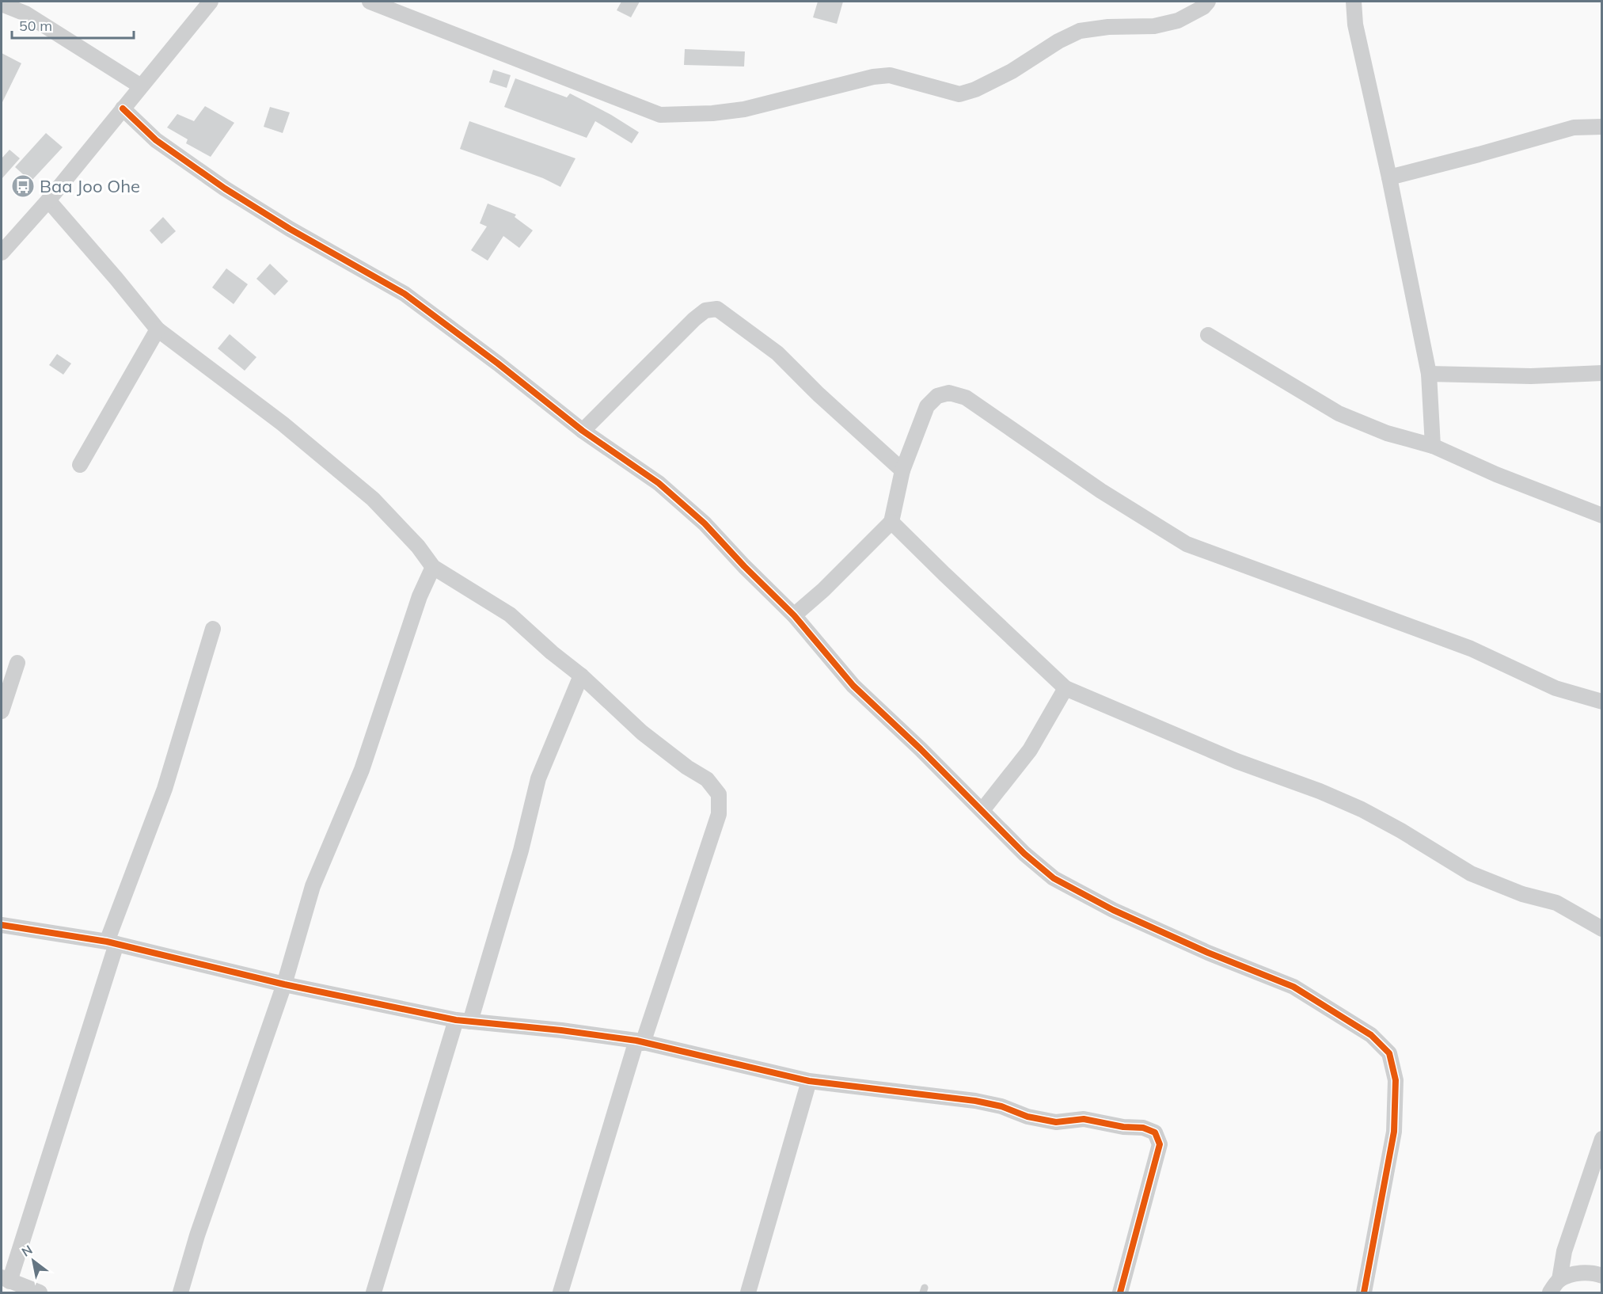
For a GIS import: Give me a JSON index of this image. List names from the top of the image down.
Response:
{
  "places": {
    "bus stop": ["Baa Joo Ohe"]
  },
  "scale_bar": "50 m",
  "north": "top left"
}
